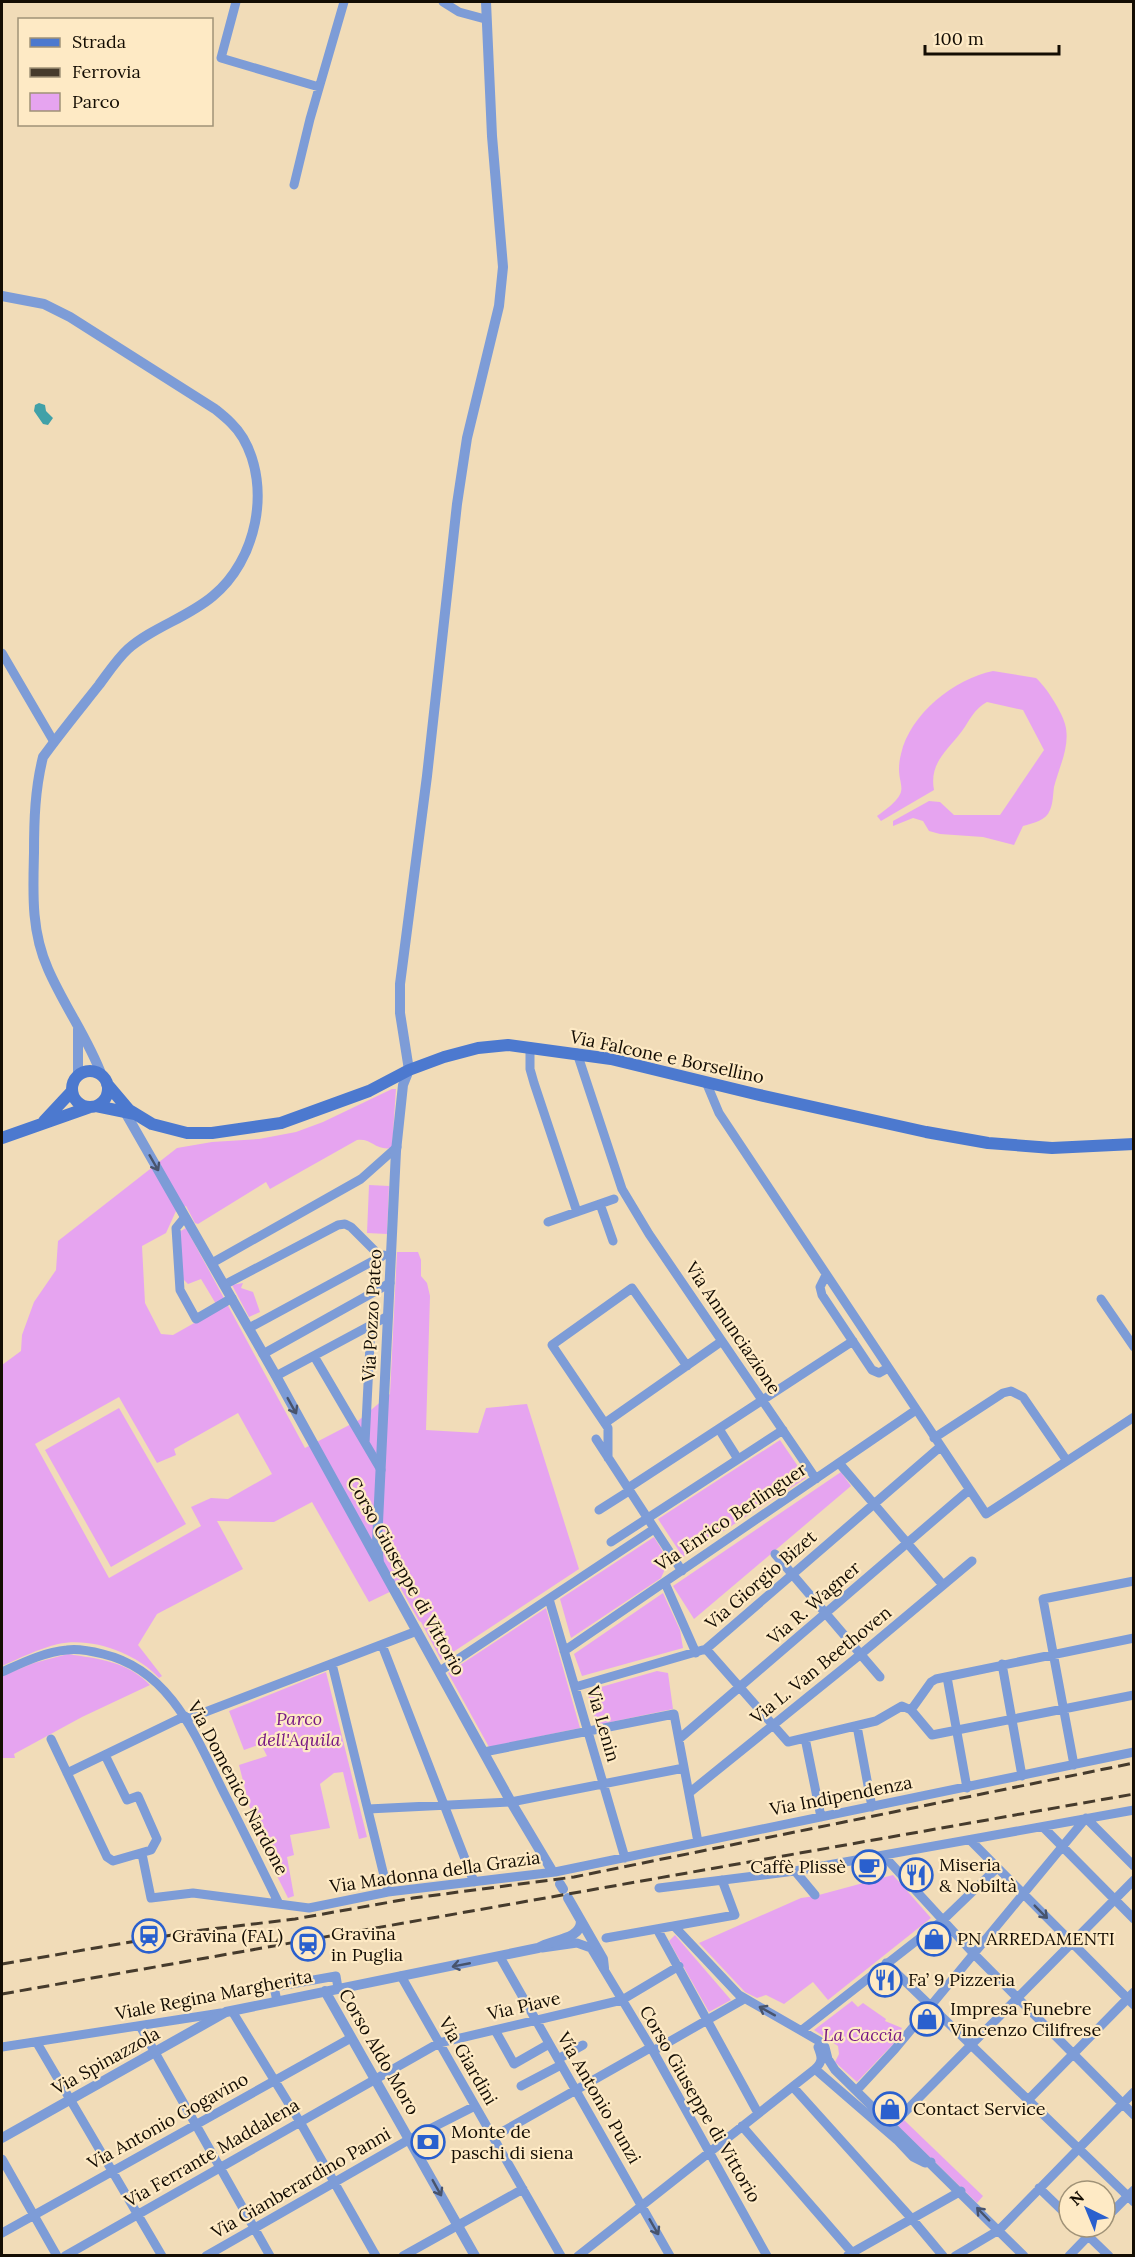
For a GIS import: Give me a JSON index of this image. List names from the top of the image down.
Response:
{
  "streets": {
    "main road": ["Via Falcone e Borsellino"],
    "street": [
      "Via Pozzo Pateo",
      "Via Annunciazione",
      "Via Enrico Berlinguer",
      "Corso Giuseppe di Vittorio",
      "Via Giorgio Bizet",
      "Via R. Wagner",
      "Via L. Van Beethoven",
      "Via Lenin",
      "Via Domenico Nardone",
      "Via Indipendenza",
      "Via Madonna della Grazia",
      "Viale Regina Margherita",
      "Via Piave",
      "Corso Aldo Moro",
      "Via Spinazzola",
      "Via Giardini",
      "Vía Antonio Punzi",
      "Via Antonio Gogavino",
      "Via Ferrante Maddalena",
      "Via Gianberardino Panni"
    ]
  },
  "crossings": [
    ["Via Falcone e Borsellino", "Via Pozzo Pateo"],
    ["Via Falcone e Borsellino", "Via Annunciazione"],
    ["Via Falcone e Borsellino", "Corso Giuseppe di Vittorio"],
    ["Via Pozzo Pateo", "Corso Giuseppe di Vittorio"],
    ["Via Annunciazione", "Via Enrico Berlinguer"],
    ["Via Enrico Berlinguer", "Via Lenin"],
    ["Corso Giuseppe di Vittorio", "Via Indipendenza"],
    ["Corso Giuseppe di Vittorio", "Via Madonna della Grazia"],
    ["Corso Giuseppe di Vittorio", "Viale Regina Margherita"],
    ["Corso Giuseppe di Vittorio", "Via Piave"],
    ["Via Giorgio Bizet", "Via Lenin"],
    ["Via Lenin", "Via Indipendenza"],
    ["Via Domenico Nardone", "Via Madonna della Grazia"],
    ["Via Indipendenza", "Via Madonna della Grazia"],
    ["Viale Regina Margherita", "Corso Aldo Moro"],
    ["Viale Regina Margherita", "Via Spinazzola"],
    ["Viale Regina Margherita", "Via Giardini"],
    ["Viale Regina Margherita", "Vía Antonio Punzi"],
    ["Via Piave", "Corso Aldo Moro"],
    ["Via Piave", "Via Giardini"],
    ["Via Piave", "Vía Antonio Punzi"],
    ["Via Piave", "Via Ferrante Maddalena"],
    ["Corso Aldo Moro", "Via Antonio Gogavino"],
    ["Corso Aldo Moro", "Via Ferrante Maddalena"],
    ["Corso Aldo Moro", "Via Gianberardino Panni"],
    ["Via Giardini", "Via Gianberardino Panni"]
  ],
  "parks": ["Parco dell'Aquila", "La Caccia"],
  "places": {
    "cafe": ["Caffè Plissè"],
    "restaurant": ["Miseria & Nobiltà", "Fa’ 9 Pizzeria"],
    "station": ["Gravina (FAL)", "Gravina in Puglia"],
    "shop": ["PN ARREDAMENTI", "Impresa Funebre Vincenzo Cilifrese", "Contact Service"],
    "bank": ["Monte de paschi di siena"]
  },
  "legend": ["Strada", "Ferrovia", "Parco"],
  "scale_bar": "100 m",
  "north": "top left"
}
